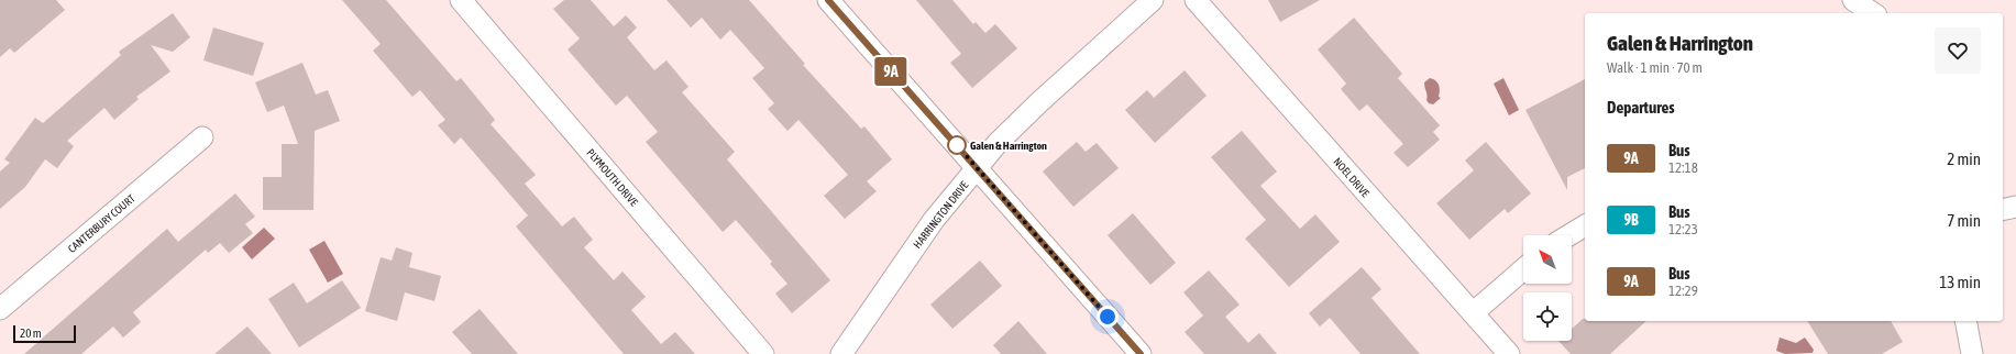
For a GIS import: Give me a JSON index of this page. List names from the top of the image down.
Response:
{
  "streets": {
    "street": [
      "PLYMOUTH DRIVE",
      "NOEL DRIVE",
      "HARRINGTON DRIVE",
      "CANTERBURY COURT"
    ]
  },
  "places": ["Galen & Harrington"],
  "lines": ["bus line 9A"],
  "scale_bar": "20 m",
  "north": "top left",
  "page": {
    "on_map": "9A",
    "heading": [
      ["Galen & Harrington", "Walk · 1 min · 70 m"],
      "Departures"
    ],
    "list": [
      {
        "mark": "9A",
        "name": "Bus",
        "note": "12:18",
        "value": "2 min"
      },
      {
        "mark": "9B",
        "name": "Bus",
        "note": "12:23",
        "value": "7 min"
      },
      {
        "mark": "9A",
        "name": "Bus",
        "note": "12:29",
        "value": "13 min"
      }
    ],
    "scale": "20 m"
  }
}
